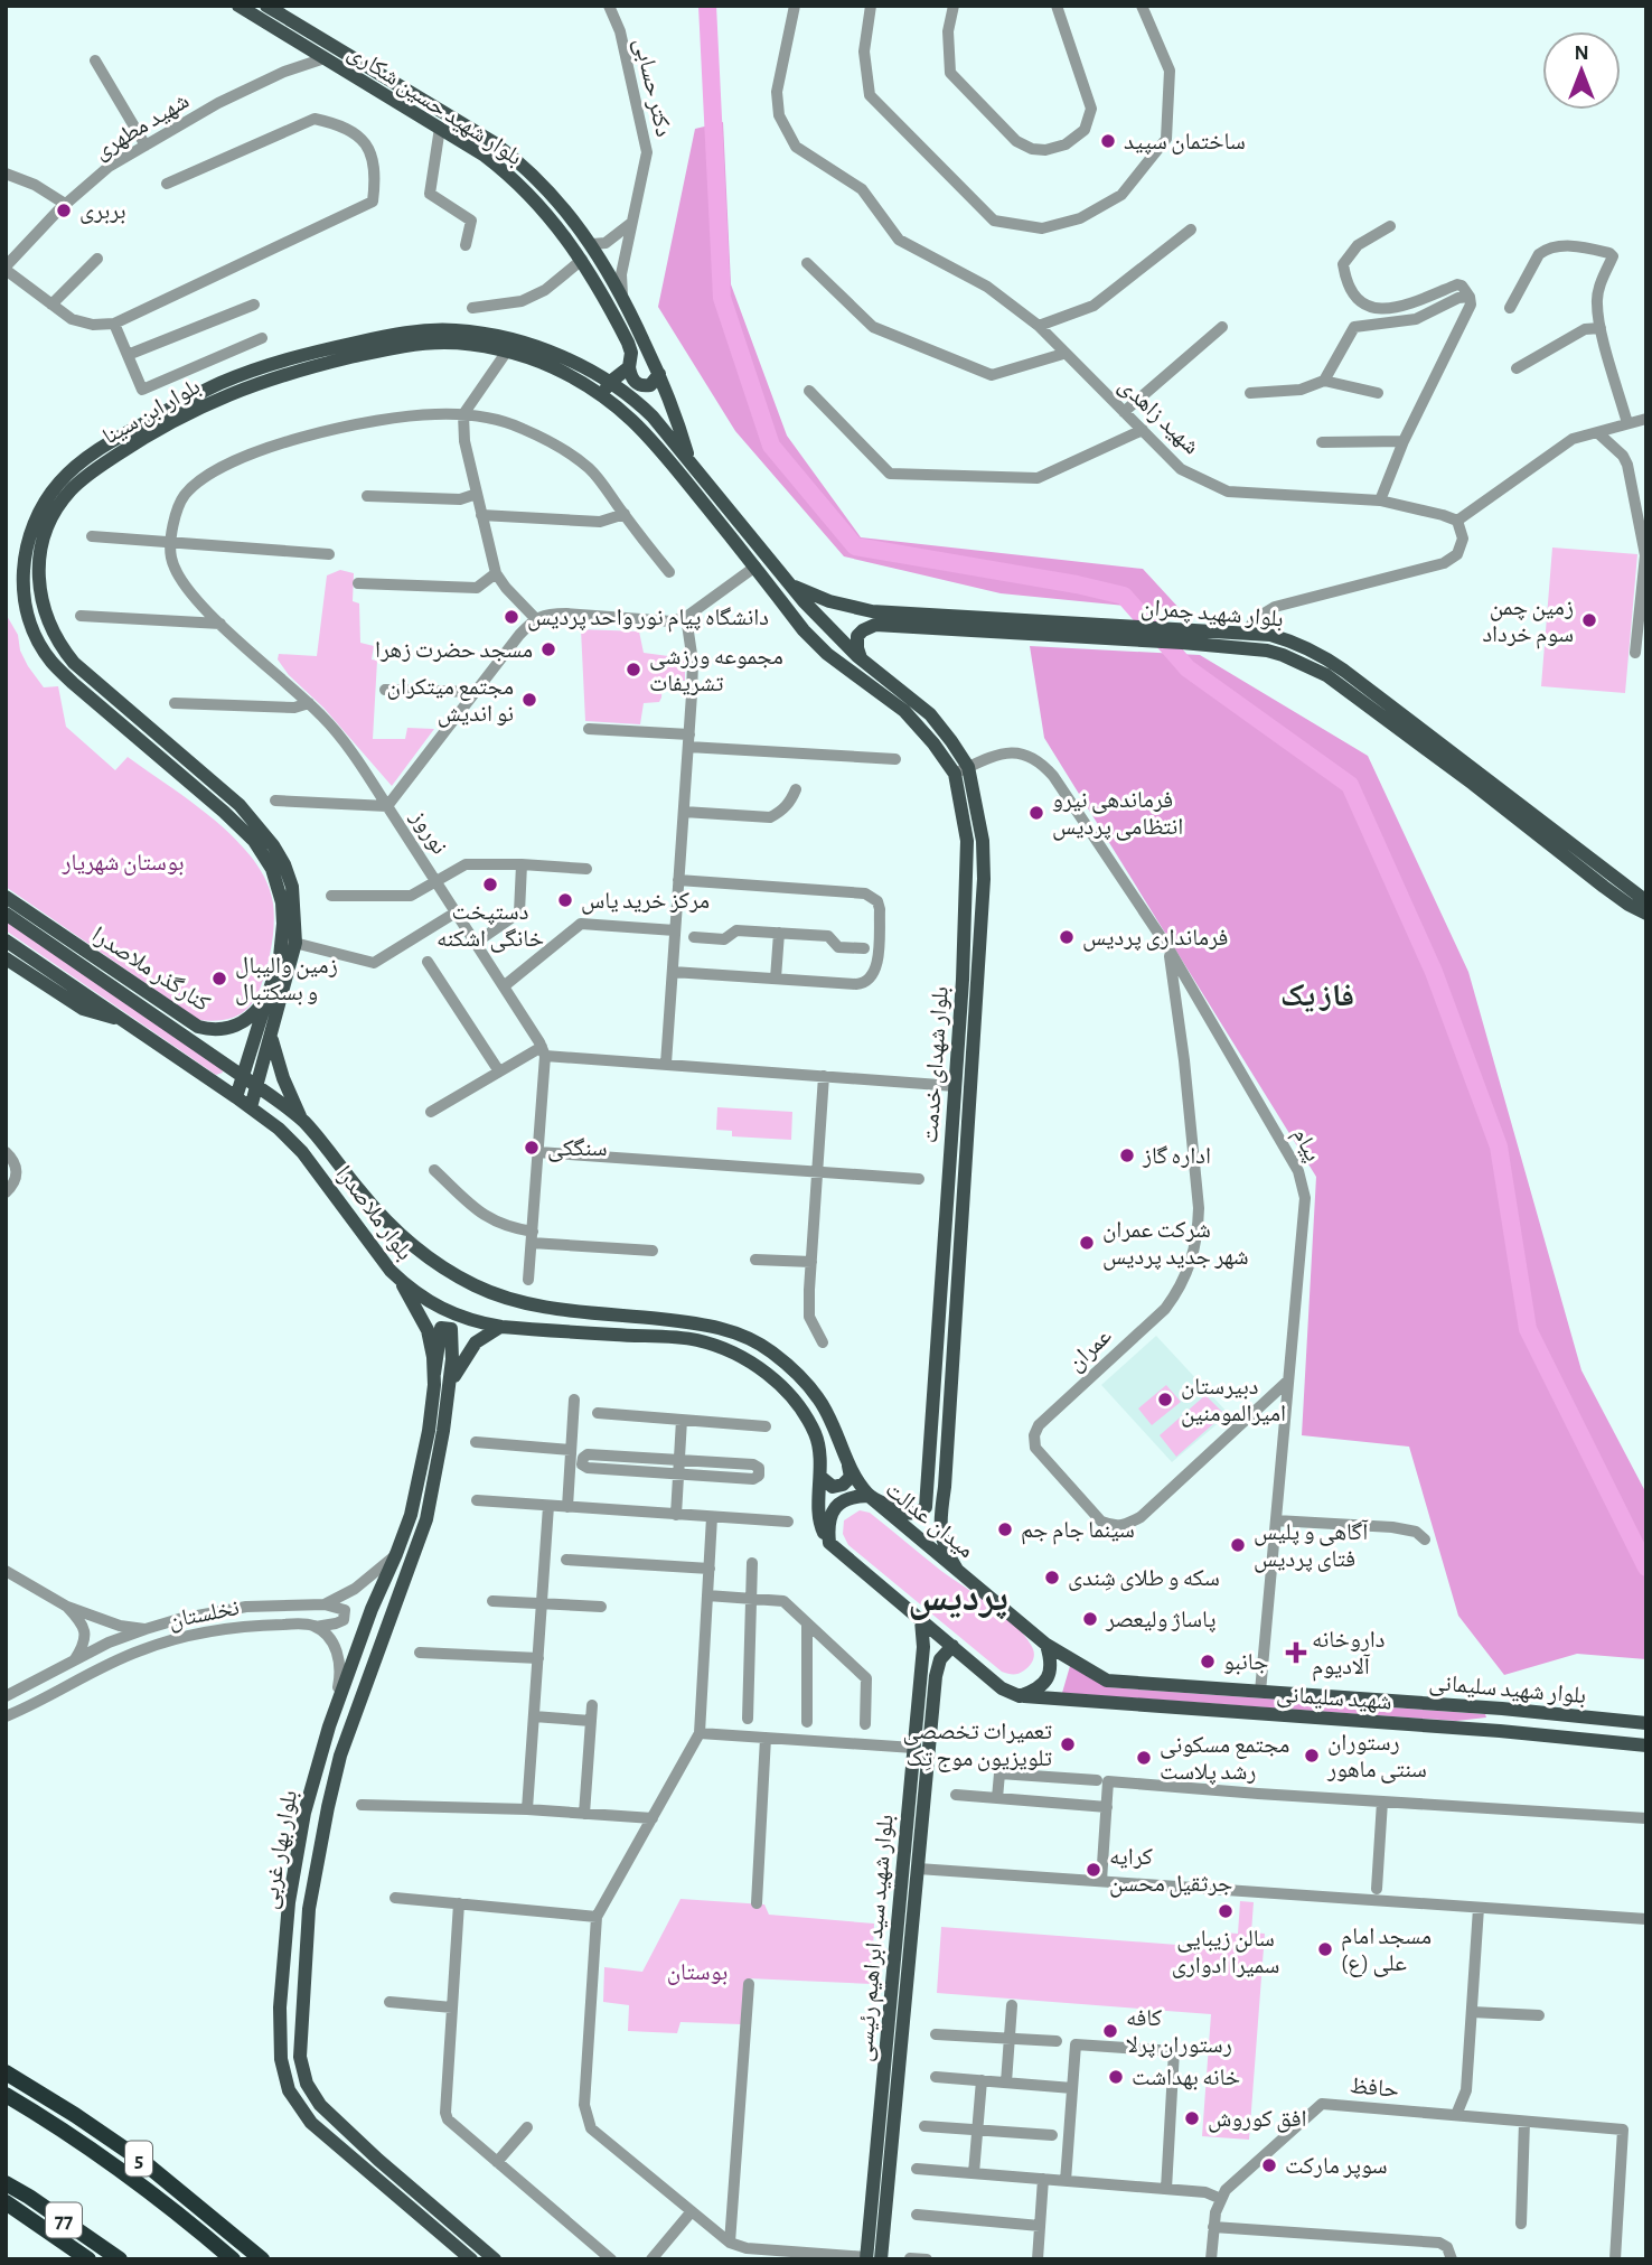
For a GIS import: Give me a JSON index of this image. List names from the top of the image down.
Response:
{
  "streets": {
    "highway": ["5", "77"],
    "main road": [
      "بلوار شهید حسین شکاری",
      "بلوار ابن سینا",
      "بلوار شهید چمران",
      "کنارگذر ملاصدرا",
      "بلوار شهدای خدمت",
      "بلوار ملاصدرا",
      "میدان عدالت",
      "بلوار شهید سلیمانی",
      "شهید سلیمانی",
      "بلوار بهار غربی",
      "بلوار شهید سید ابراهیم رئیسی"
    ],
    "street": [
      "دکتر حسابی",
      "شهید مطهری",
      "شهید زاهدی",
      "نوروز",
      "پیام",
      "عمران",
      "نخلستان",
      "حافظ"
    ]
  },
  "crossings": [
    ["دکتر حسابی", "بلوار شهید حسین شکاری"],
    ["بلوار شهید حسین شکاری", "شهید مطهری"],
    ["بلوار شهید حسین شکاری", "بلوار ابن سینا"],
    ["بلوار ابن سینا", "بلوار شهید چمران"],
    ["بلوار ابن سینا", "کنارگذر ملاصدرا"],
    ["بلوار ابن سینا", "بلوار شهدای خدمت"],
    ["بلوار ابن سینا", "بلوار ملاصدرا"],
    ["بلوار شهید چمران", "بلوار شهدای خدمت"],
    ["کنارگذر ملاصدرا", "بلوار ملاصدرا"],
    ["بلوار شهدای خدمت", "پیام"],
    ["بلوار شهدای خدمت", "بلوار ملاصدرا"],
    ["بلوار شهدای خدمت", "میدان عدالت"],
    ["پیام", "عمران"],
    ["پیام", "بلوار شهید سلیمانی"],
    ["بلوار ملاصدرا", "میدان عدالت"],
    ["میدان عدالت", "بلوار شهید سلیمانی"],
    ["نخلستان", "بلوار بهار غربی"]
  ],
  "districts": ["فاز یک", "پردیس"],
  "parks": ["بوستان شهریار", "بوستان"],
  "places": {
    "other": [
      "ساختمان سپید",
      "بربری",
      "دانشگاه پیام نور واحد پردیس",
      "زمین چمن سوم خرداد",
      "مسجد حضرت زهرا",
      "مجموعه ورزشی تشریفات",
      "مجتمع میتکران نو اندیش",
      "فرماندهی نیرو انتظامی پردیس",
      "دستپخت خانگی اشکنه",
      "مرکز خرید یاس",
      "فرمانداری پردیس",
      "زمین والیبال و بسکتبال",
      "سنگکی",
      "اداره گاز",
      "شرکت عمران شهر جدید پردیس",
      "دبیرستان امیرالمومنین",
      "سینما جام جم",
      "آگاهی و پلیس فتای پردیس",
      "سکه و طلای شِندی",
      "پاساژ ولیعصر",
      "جانبو",
      "تعمیرات تخصصی تلویزیون موج تِک",
      "رستوران سنتی ماهور",
      "مجتمع مسکونی رشد پلاست",
      "کرایه جرثقیل محسن",
      "سالن زیبایی سمیرا ادواری",
      "مسجد امام علی (ع)",
      "کافه رستوران پرلا",
      "خانه بهداشت",
      "افق کوروش",
      "سوپر مارکت"
    ],
    "health": ["داروخانه آلادیوم"]
  },
  "north": "top"
}
